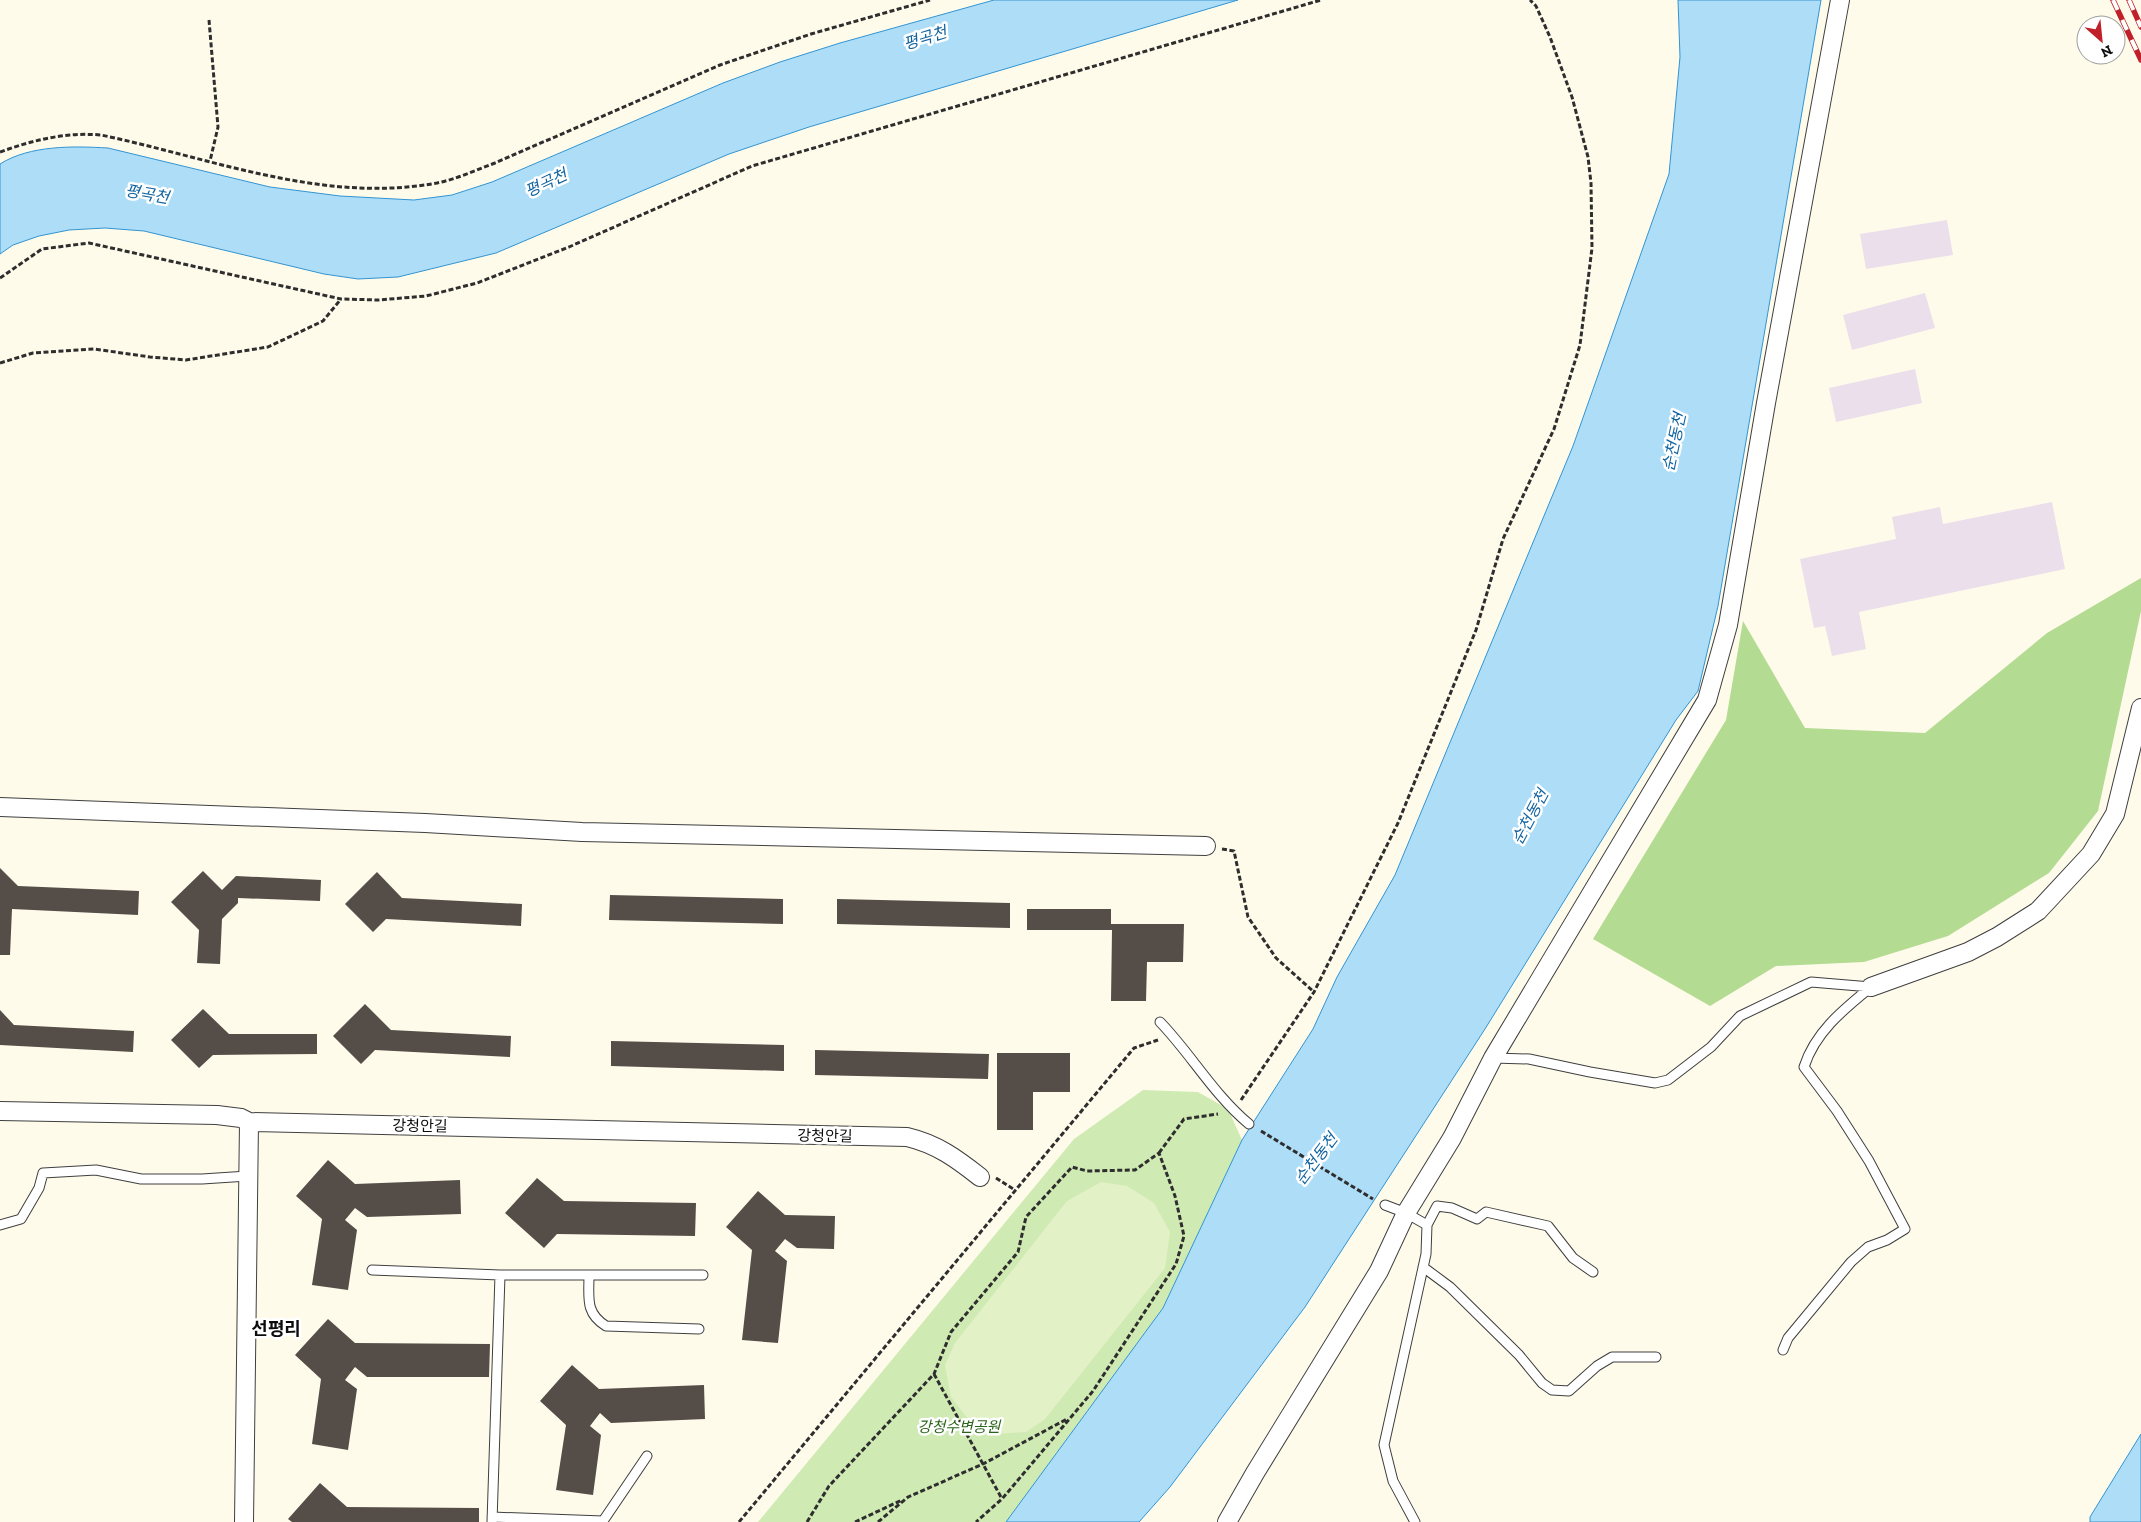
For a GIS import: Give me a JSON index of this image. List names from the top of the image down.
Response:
{
  "streets": {
    "street": ["강청안길"]
  },
  "districts": ["선평리"],
  "water": ["평곡천", "순천동천"],
  "parks": ["강청수변공원"],
  "north": "bottom right"
}
